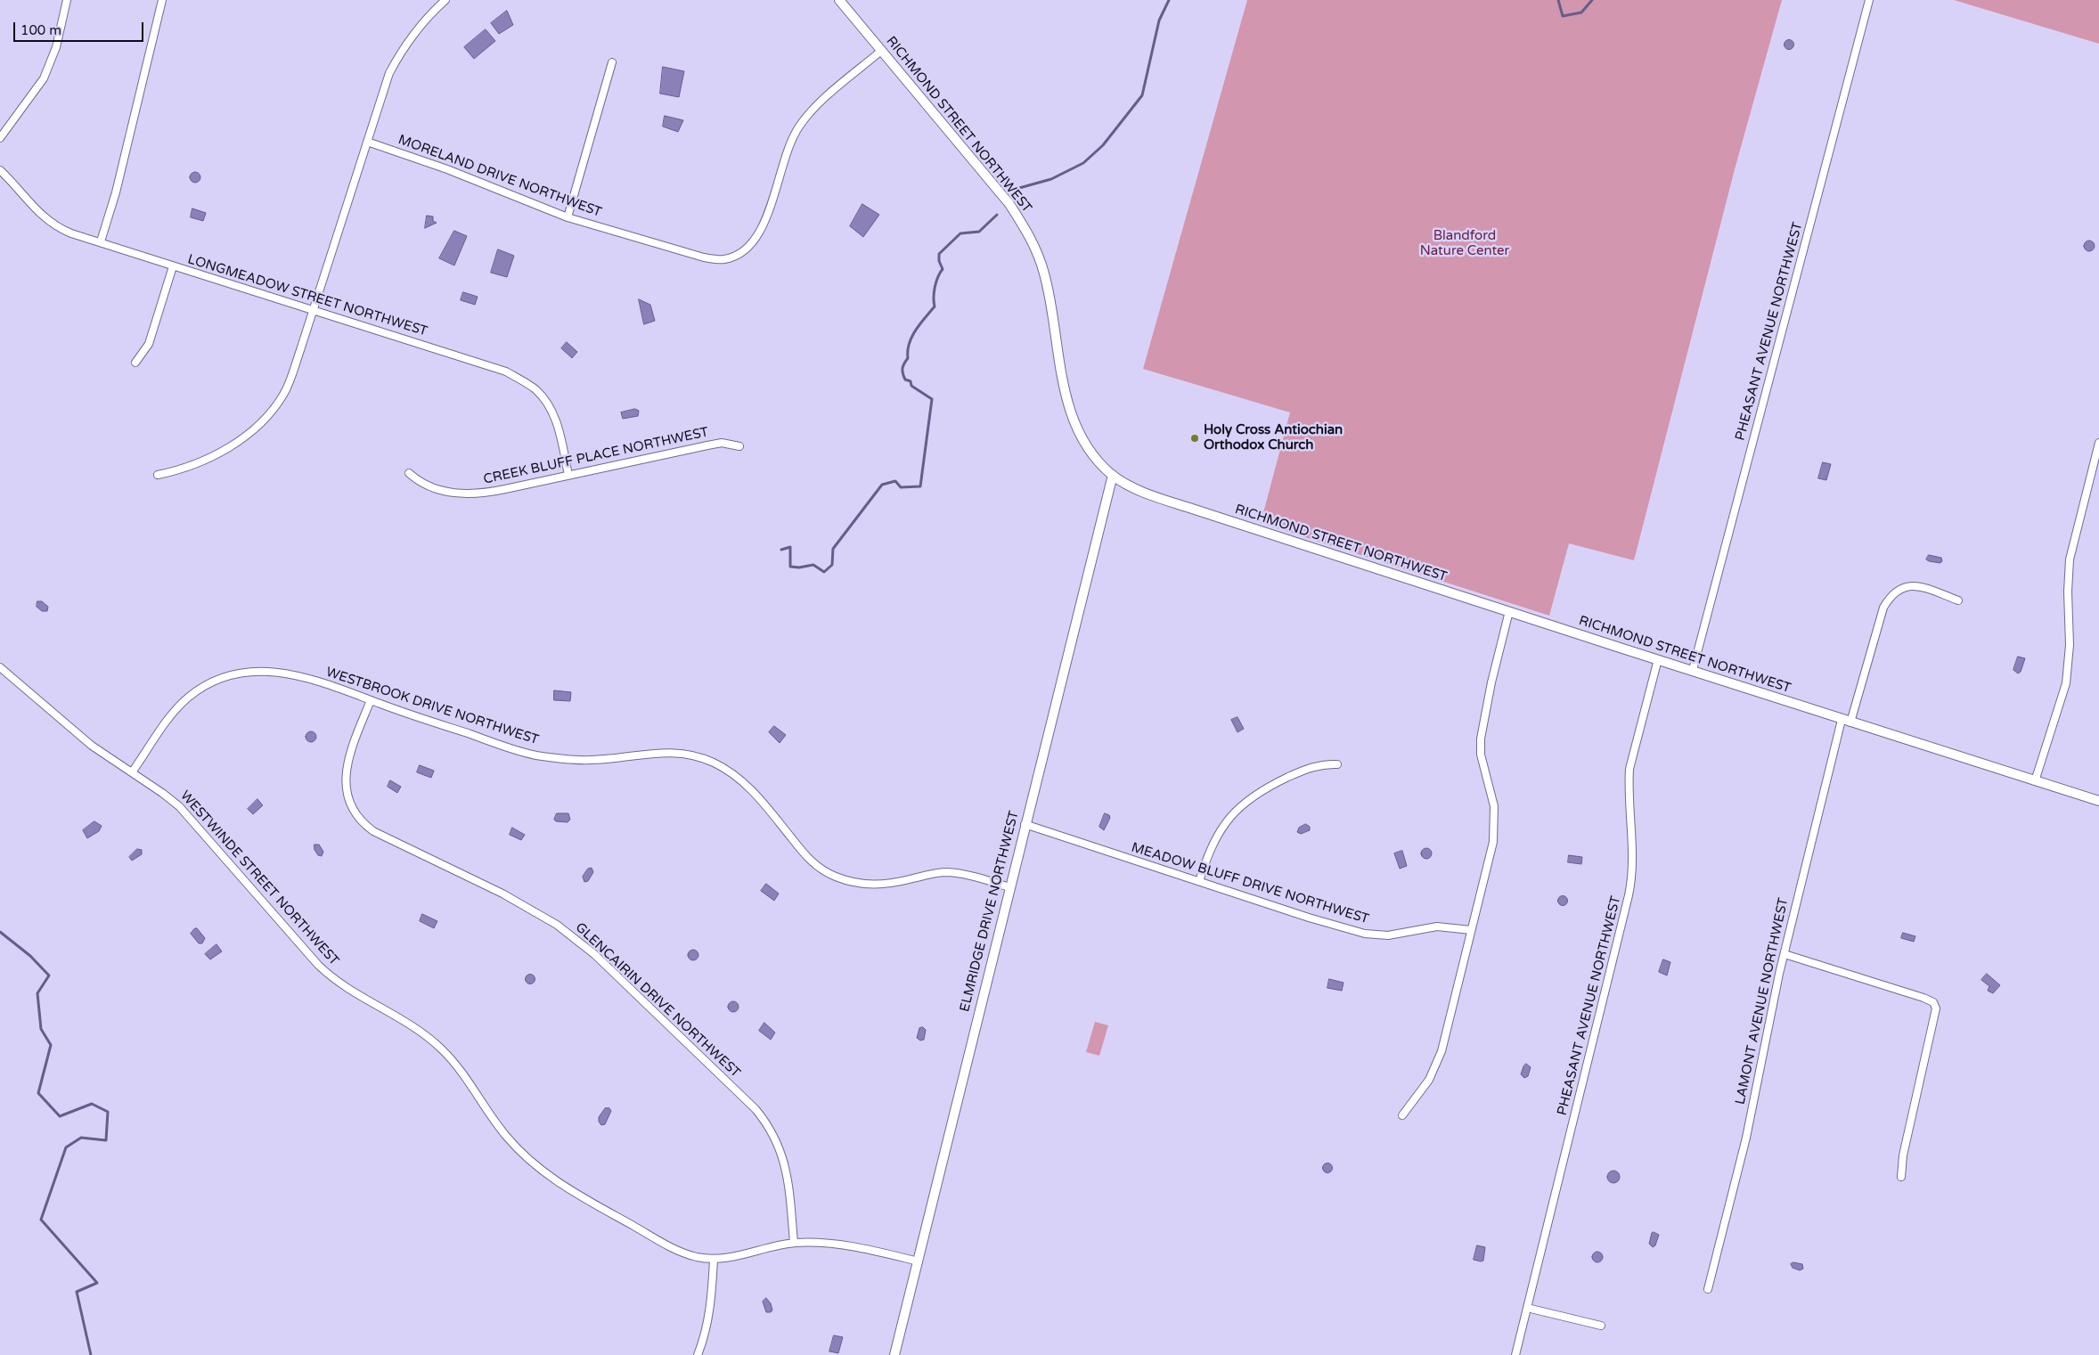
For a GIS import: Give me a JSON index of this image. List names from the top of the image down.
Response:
{
  "streets": {
    "street": [
      "RICHMOND STREET NORTHWEST",
      "MORELAND DRIVE NORTHWEST",
      "LONGMEADOW STREET NORTHWEST",
      "PHEASANT AVENUE NORTHWEST",
      "CREEK BLUFF PLACE NORTHWEST",
      "WESTBROOK DRIVE NORTHWEST",
      "WESTWINDE STREET NORTHWEST",
      "MEADOW BLUFF DRIVE NORTHWEST",
      "ELMRIDGE DRIVE NORTHWEST",
      "GLENCAIRIN DRIVE NORTHWEST",
      "LAMONT AVENUE NORTHWEST"
    ]
  },
  "crossings": [
    ["RICHMOND STREET NORTHWEST", "MORELAND DRIVE NORTHWEST"],
    ["RICHMOND STREET NORTHWEST", "PHEASANT AVENUE NORTHWEST"],
    ["RICHMOND STREET NORTHWEST", "ELMRIDGE DRIVE NORTHWEST"],
    ["RICHMOND STREET NORTHWEST", "LAMONT AVENUE NORTHWEST"],
    ["LONGMEADOW STREET NORTHWEST", "CREEK BLUFF PLACE NORTHWEST"],
    ["WESTBROOK DRIVE NORTHWEST", "WESTWINDE STREET NORTHWEST"],
    ["WESTBROOK DRIVE NORTHWEST", "ELMRIDGE DRIVE NORTHWEST"],
    ["WESTBROOK DRIVE NORTHWEST", "GLENCAIRIN DRIVE NORTHWEST"],
    ["WESTWINDE STREET NORTHWEST", "ELMRIDGE DRIVE NORTHWEST"],
    ["WESTWINDE STREET NORTHWEST", "GLENCAIRIN DRIVE NORTHWEST"],
    ["MEADOW BLUFF DRIVE NORTHWEST", "ELMRIDGE DRIVE NORTHWEST"]
  ],
  "parks": ["Blandford Nature Center"],
  "places": ["Holy Cross Antiochian Orthodox Church"],
  "scale_bar": "100 m"
}
